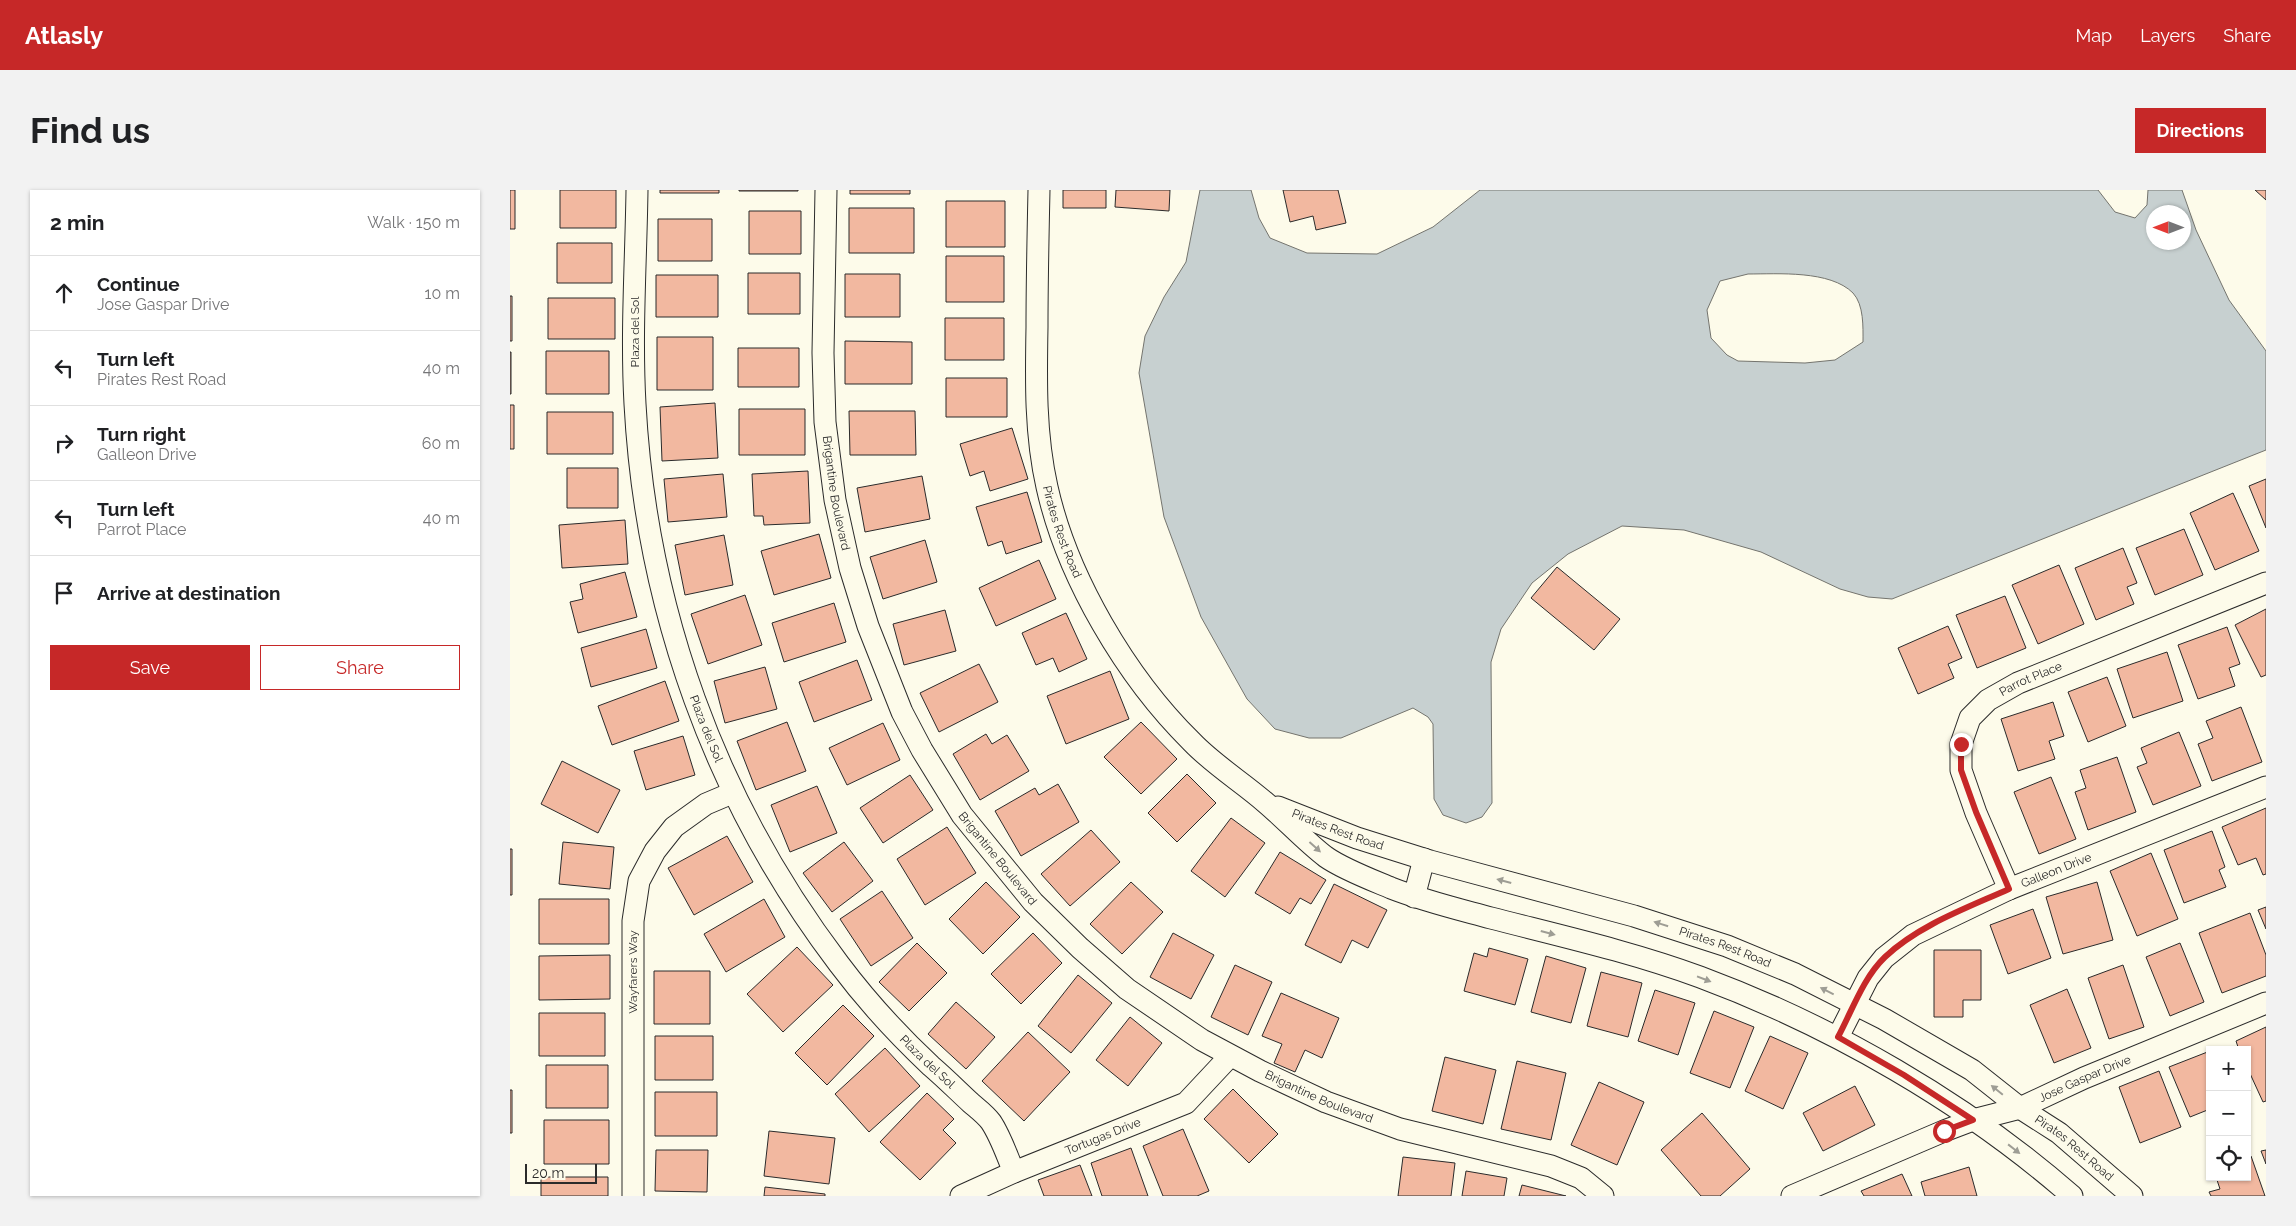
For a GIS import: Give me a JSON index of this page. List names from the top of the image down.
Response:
{
  "streets": {
    "street": [
      "Plaza del Sol",
      "Brigantine Boulevard",
      "Pirates Rest Road",
      "Parrot Place",
      "Galleon Drive",
      "Wayfarers Way",
      "Jose Gaspar Drive",
      "Tortugas Drive"
    ]
  },
  "crossings": [
    ["Plaza del Sol", "Wayfarers Way"],
    ["Plaza del Sol", "Tortugas Drive"],
    ["Brigantine Boulevard", "Tortugas Drive"],
    ["Pirates Rest Road", "Galleon Drive"],
    ["Pirates Rest Road", "Jose Gaspar Drive"],
    ["Parrot Place", "Galleon Drive"]
  ],
  "scale_bar": "20 m",
  "north": "left",
  "page": {
    "header": "Atlasly",
    "nav": ["Map", "Layers", "Share"],
    "buttons": [
      "Directions",
      ["Save", "Share"]
    ],
    "title": "Find us",
    "heading": ["2 min", "Walk · 150 m"],
    "list": [
      ["Continue", "Jose Gaspar Drive", "10 m"],
      ["Turn left", "Pirates Rest Road", "40 m"],
      ["Turn right", "Galleon Drive", "60 m"],
      ["Turn left", "Parrot Place", "40 m"],
      "Arrive at destination"
    ],
    "map_buttons": ["+", "−"],
    "scale": "20 m"
  }
}
